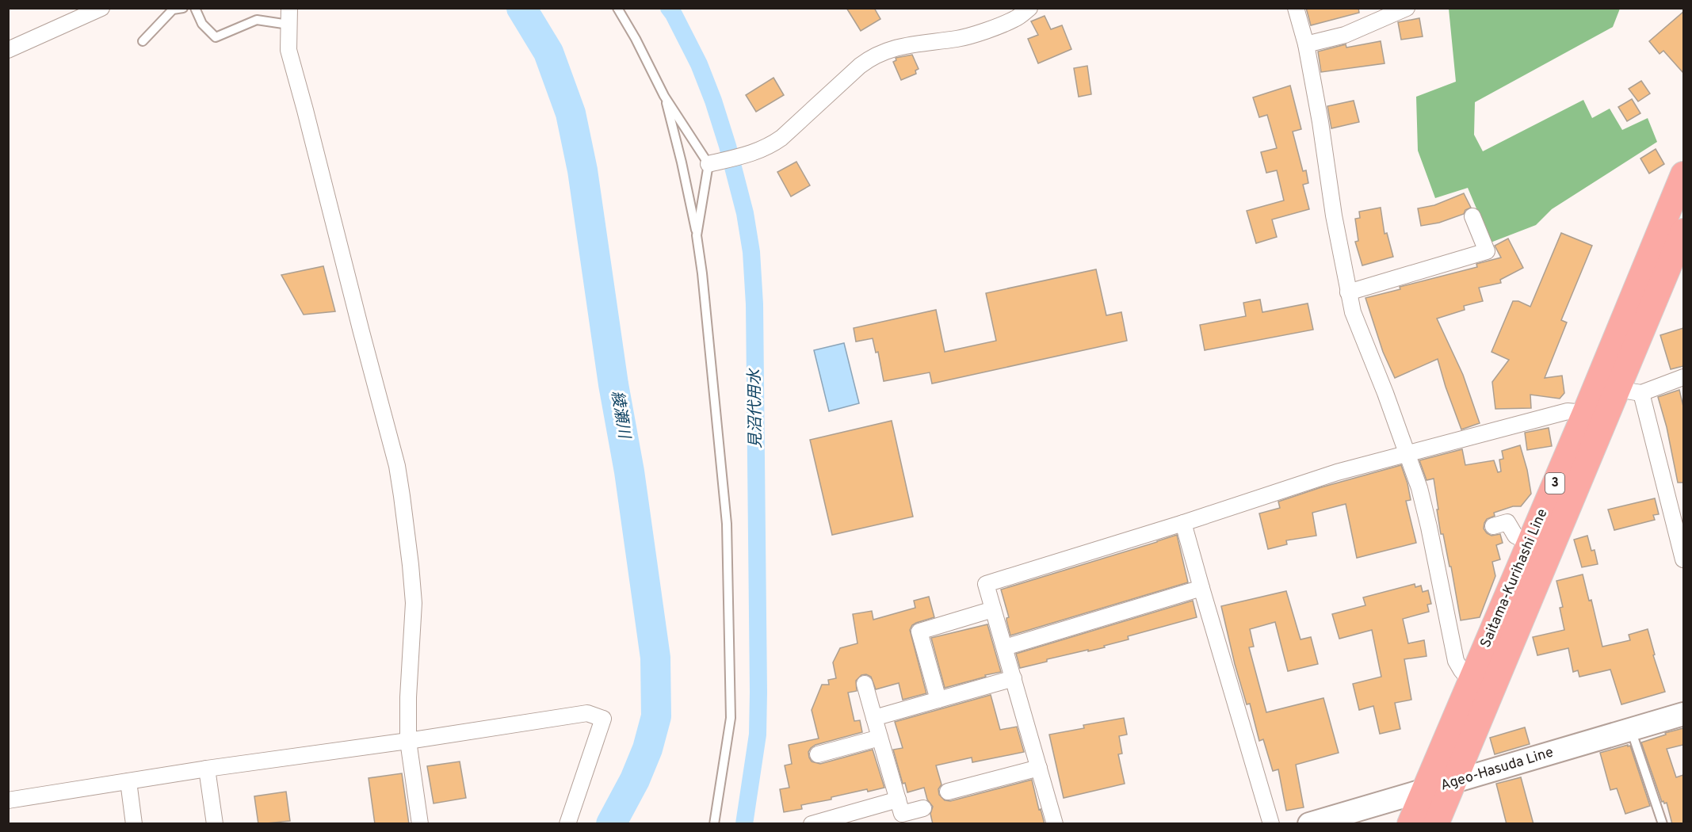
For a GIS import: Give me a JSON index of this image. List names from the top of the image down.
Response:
{
  "streets": {
    "main road": ["3", "Saitama-Kurihashi Line", "Ageo-Hasuda Line"]
  },
  "crossings": [
    ["Saitama-Kurihashi Line", "Ageo-Hasuda Line"]
  ],
  "water": ["見沼代用水", "綾瀬川"]
}
